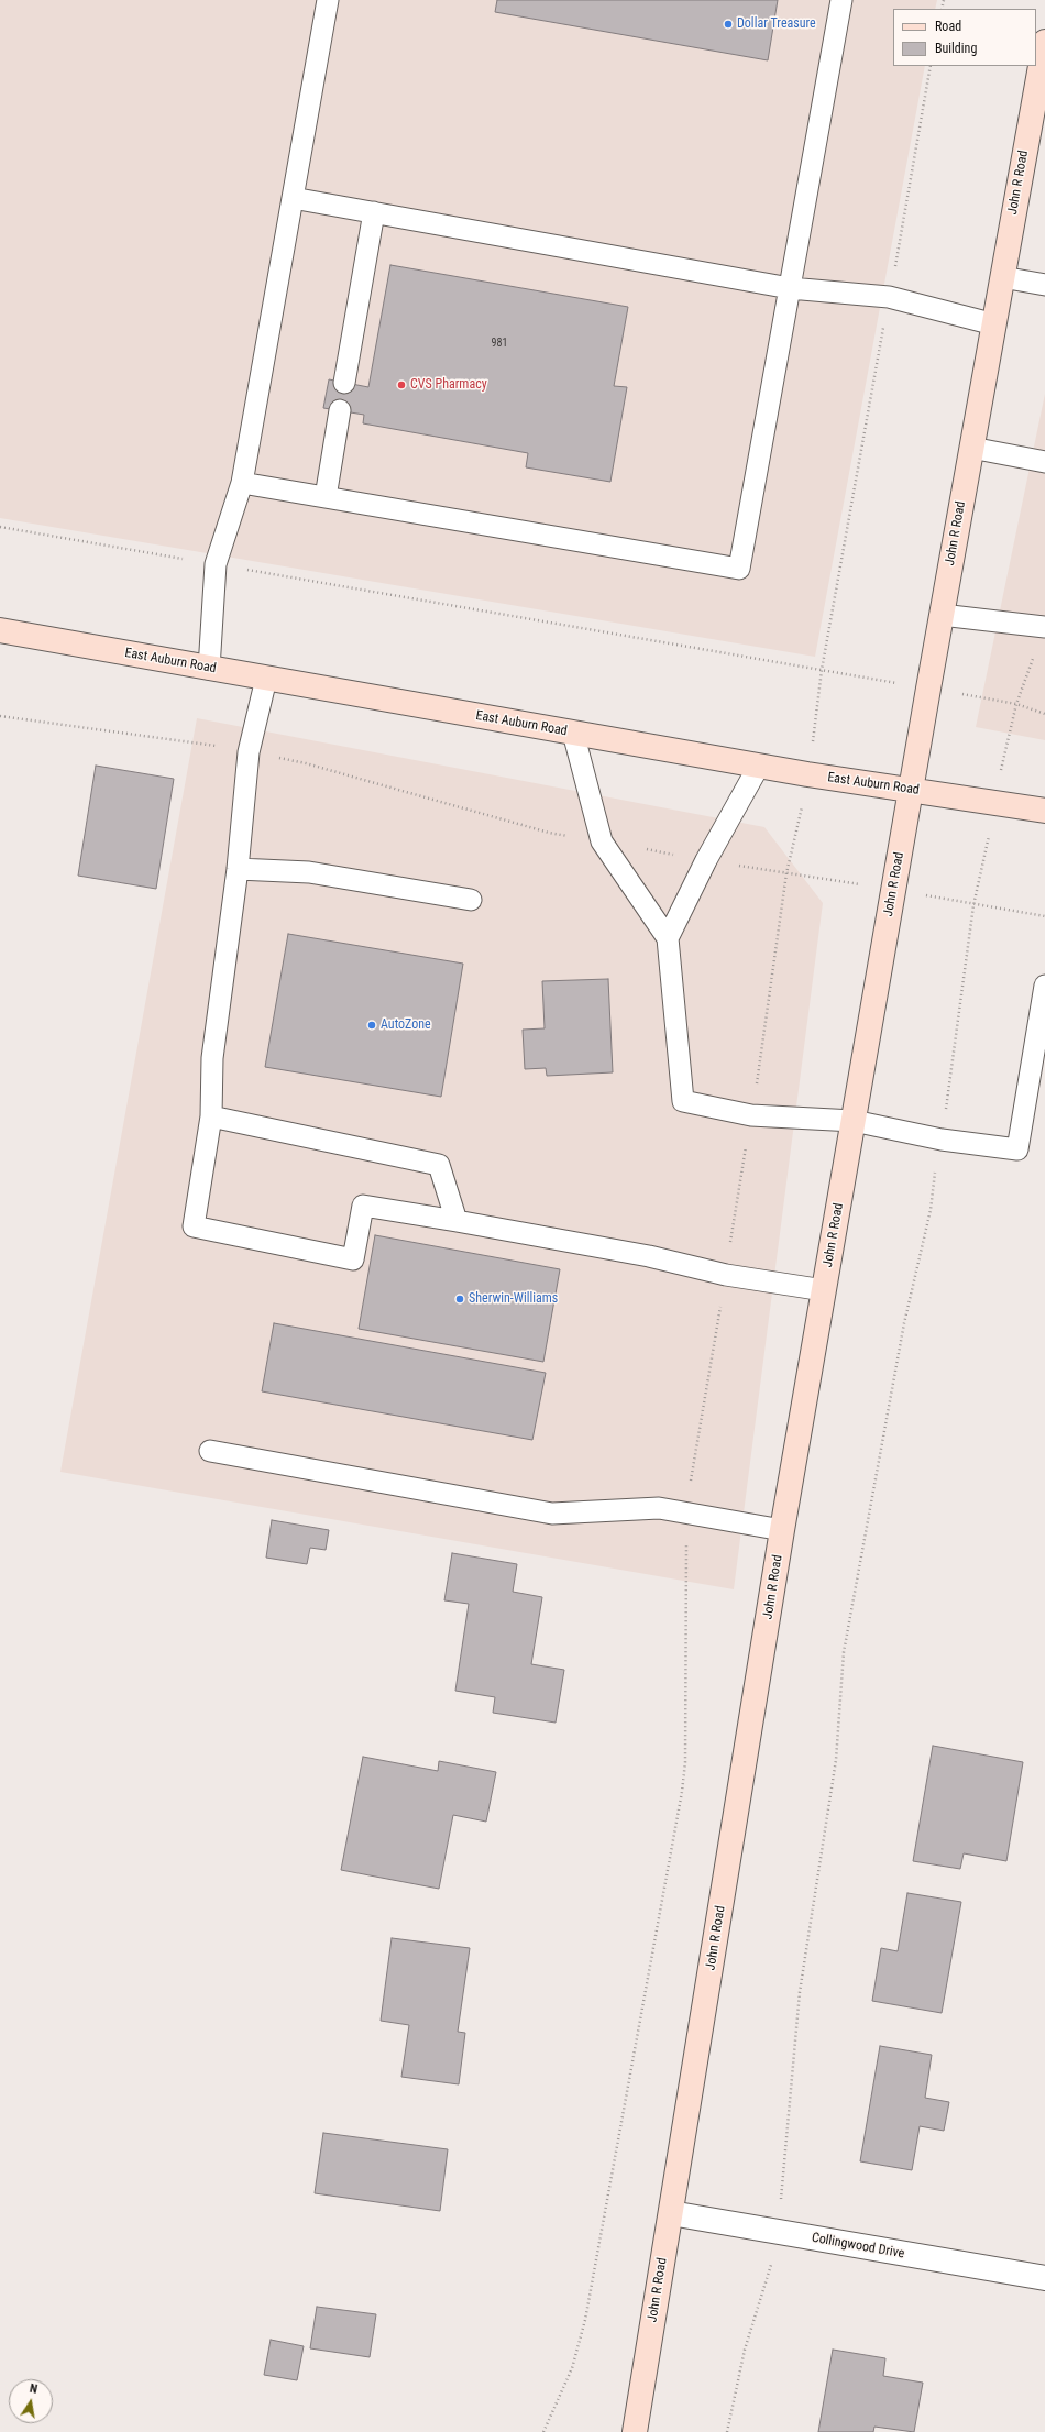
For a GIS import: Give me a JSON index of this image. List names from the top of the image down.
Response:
{
  "streets": {
    "main road": ["John R Road", "East Auburn Road"],
    "street": ["Collingwood Drive"]
  },
  "crossings": [
    ["John R Road", "East Auburn Road"],
    ["John R Road", "Collingwood Drive"]
  ],
  "places": [
    "Dollar Treasure",
    "CVS Pharmacy",
    "AutoZone",
    "Sherwin-Williams"
  ],
  "house_numbers": ["981"],
  "legend": ["Road", "Building"],
  "north": "top"
}
